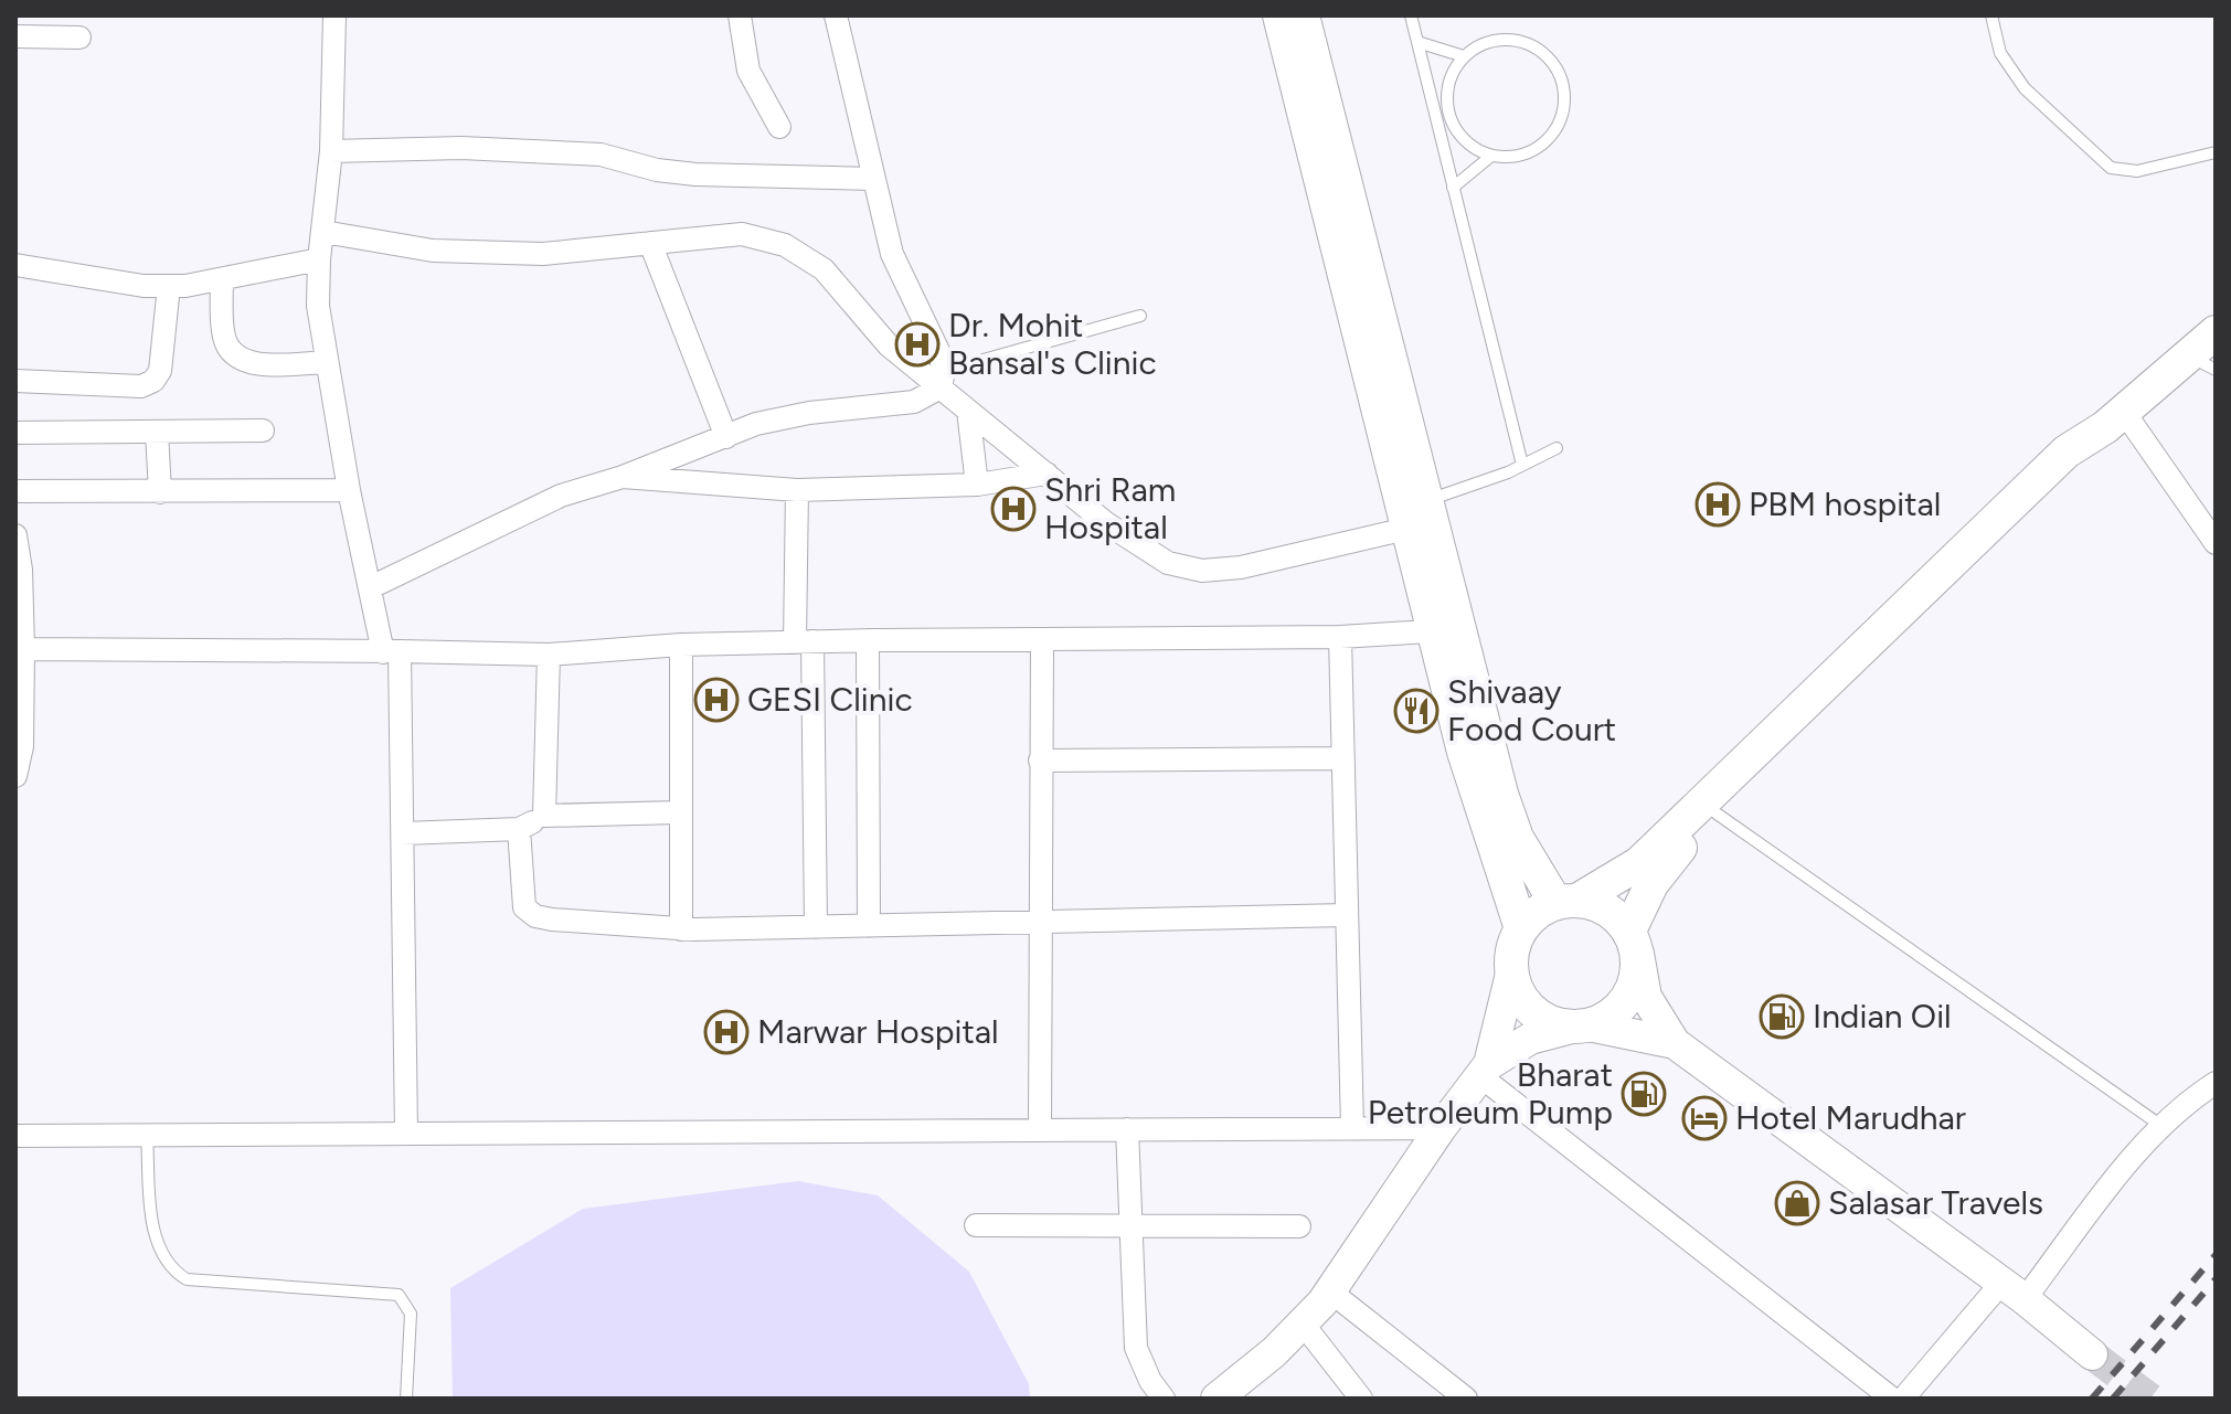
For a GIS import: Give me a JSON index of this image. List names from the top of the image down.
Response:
{
  "places": {
    "hospital": [
      "Dr. Mohit Bansal's Clinic",
      "PBM hospital",
      "Shri Ram Hospital",
      "GESI Clinic",
      "Marwar Hospital"
    ],
    "restaurant": ["Shivaay Food Court"],
    "fuel station": ["Indian Oil", "Bharat Petroleum Pump"],
    "hotel": ["Hotel Marudhar"],
    "shop": ["Salasar Travels"]
  }
}
